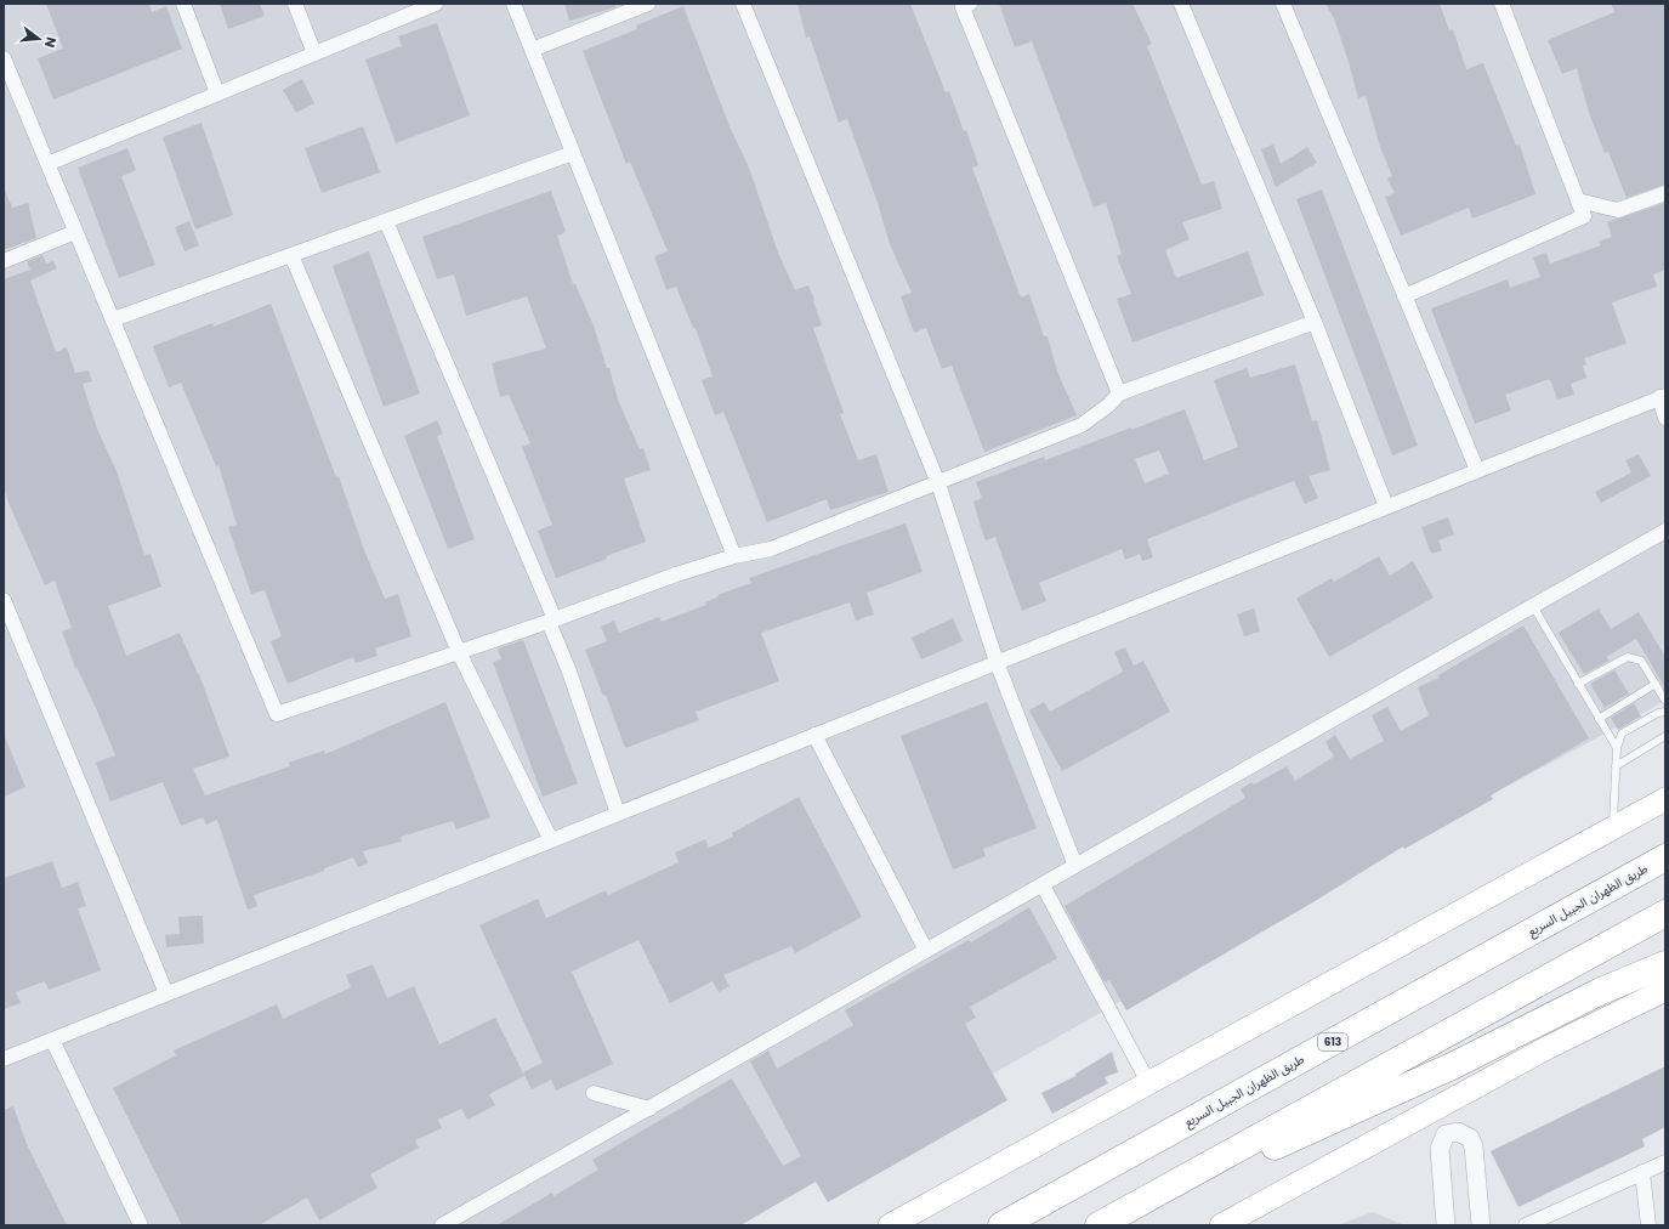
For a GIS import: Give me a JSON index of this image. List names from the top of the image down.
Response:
{
  "streets": {
    "highway": ["طريق الظهران الجبيل السريع", "613"]
  },
  "north": "right"
}
